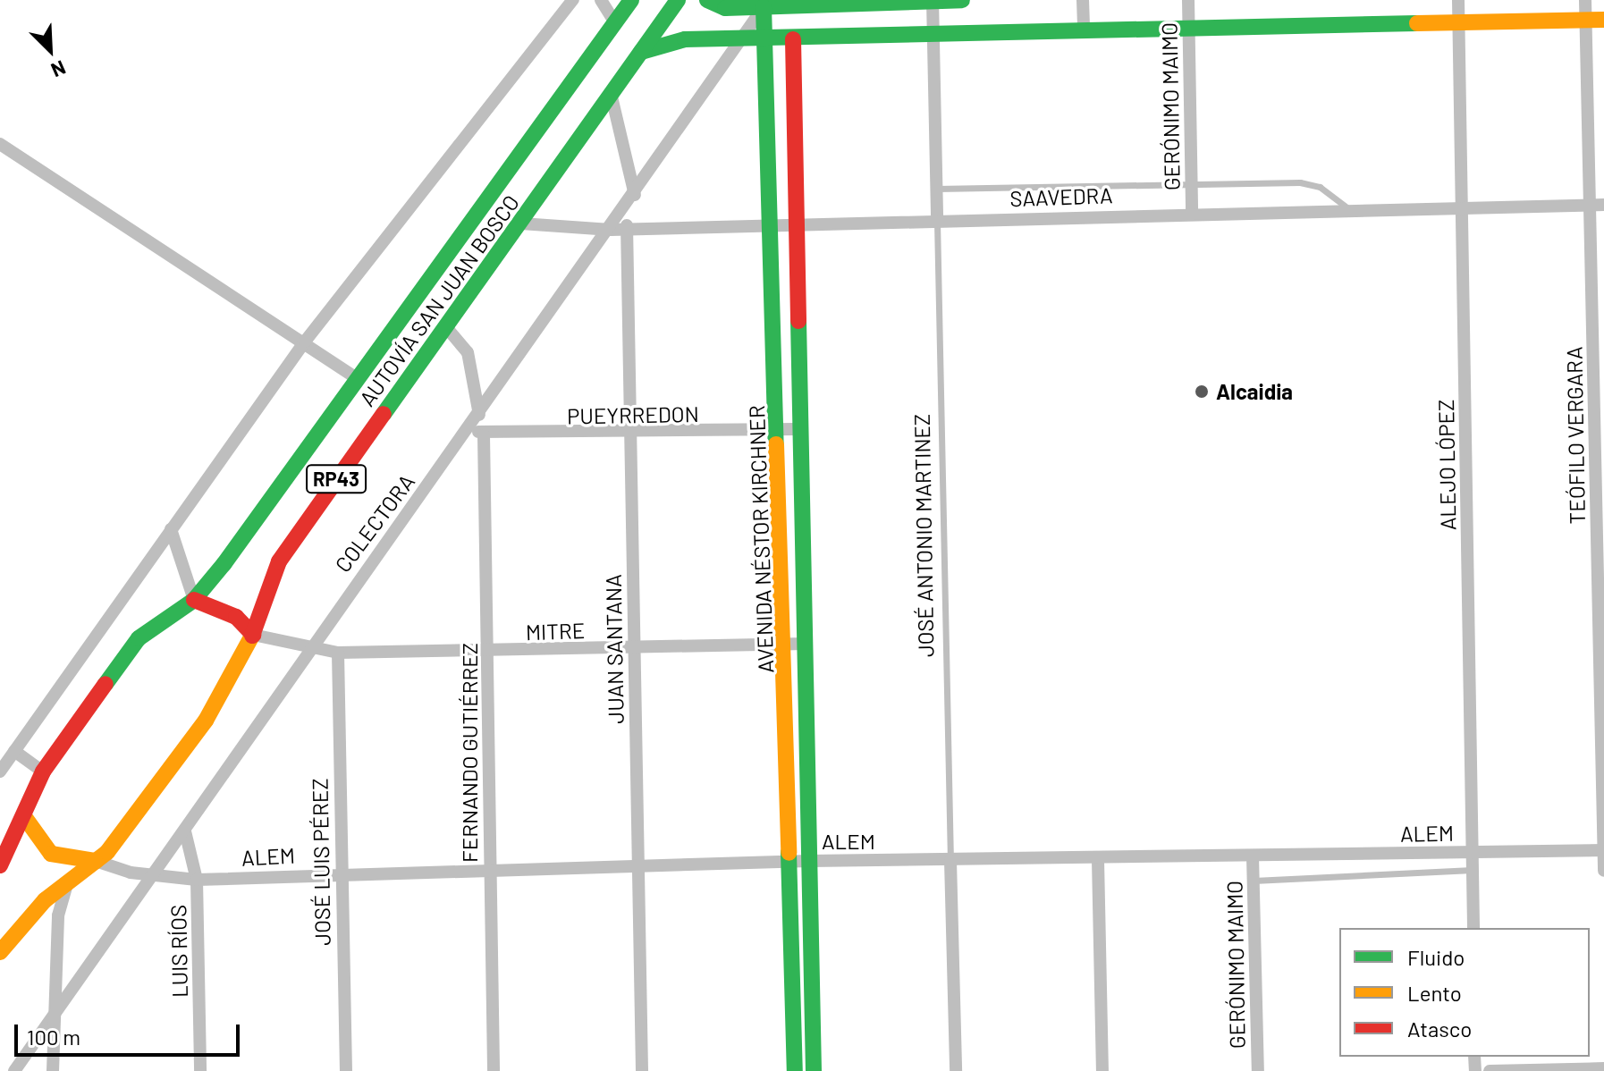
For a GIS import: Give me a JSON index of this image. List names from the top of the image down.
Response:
{
  "streets": {
    "street": [
      "GERÓNIMO MAIMO",
      "SAAVEDRA",
      "AUTOVÍA SAN JUAN BOSCO",
      "PUEYRREDON",
      "TEÓFILO VERGARA",
      "ALEJO LÓPEZ",
      "RP43",
      "COLECTORA",
      "JOSÉ ANTONIO MARTINEZ",
      "AVENIDA NÉSTOR KIRCHNER",
      "MITRE",
      "JUAN SANTANA",
      "FERNANDO GUTIÉRREZ",
      "ALEM",
      "JOSÉ LUIS PÉREZ",
      "LUIS RÍOS"
    ]
  },
  "crossings": [
    ["GERÓNIMO MAIMO", "SAAVEDRA"],
    ["GERÓNIMO MAIMO", "ALEM"],
    ["SAAVEDRA", "AUTOVÍA SAN JUAN BOSCO"],
    ["SAAVEDRA", "TEÓFILO VERGARA"],
    ["SAAVEDRA", "ALEJO LÓPEZ"],
    ["SAAVEDRA", "COLECTORA"],
    ["SAAVEDRA", "JOSÉ ANTONIO MARTINEZ"],
    ["SAAVEDRA", "AVENIDA NÉSTOR KIRCHNER"],
    ["SAAVEDRA", "JUAN SANTANA"],
    ["AUTOVÍA SAN JUAN BOSCO", "MITRE"],
    ["AUTOVÍA SAN JUAN BOSCO", "ALEM"],
    ["PUEYRREDON", "AVENIDA NÉSTOR KIRCHNER"],
    ["PUEYRREDON", "JUAN SANTANA"],
    ["PUEYRREDON", "FERNANDO GUTIÉRREZ"],
    ["TEÓFILO VERGARA", "ALEM"],
    ["ALEJO LÓPEZ", "ALEM"],
    ["COLECTORA", "AVENIDA NÉSTOR KIRCHNER"],
    ["COLECTORA", "MITRE"],
    ["COLECTORA", "ALEM"],
    ["COLECTORA", "LUIS RÍOS"],
    ["JOSÉ ANTONIO MARTINEZ", "ALEM"],
    ["AVENIDA NÉSTOR KIRCHNER", "MITRE"],
    ["AVENIDA NÉSTOR KIRCHNER", "ALEM"],
    ["MITRE", "JUAN SANTANA"],
    ["MITRE", "FERNANDO GUTIÉRREZ"],
    ["MITRE", "JOSÉ LUIS PÉREZ"],
    ["JUAN SANTANA", "ALEM"],
    ["FERNANDO GUTIÉRREZ", "ALEM"],
    ["ALEM", "JOSÉ LUIS PÉREZ"],
    ["ALEM", "LUIS RÍOS"]
  ],
  "places": ["Alcaidia"],
  "legend": ["Fluido", "Lento", "Atasco"],
  "scale_bar": "100 m",
  "north": "bottom right"
}
